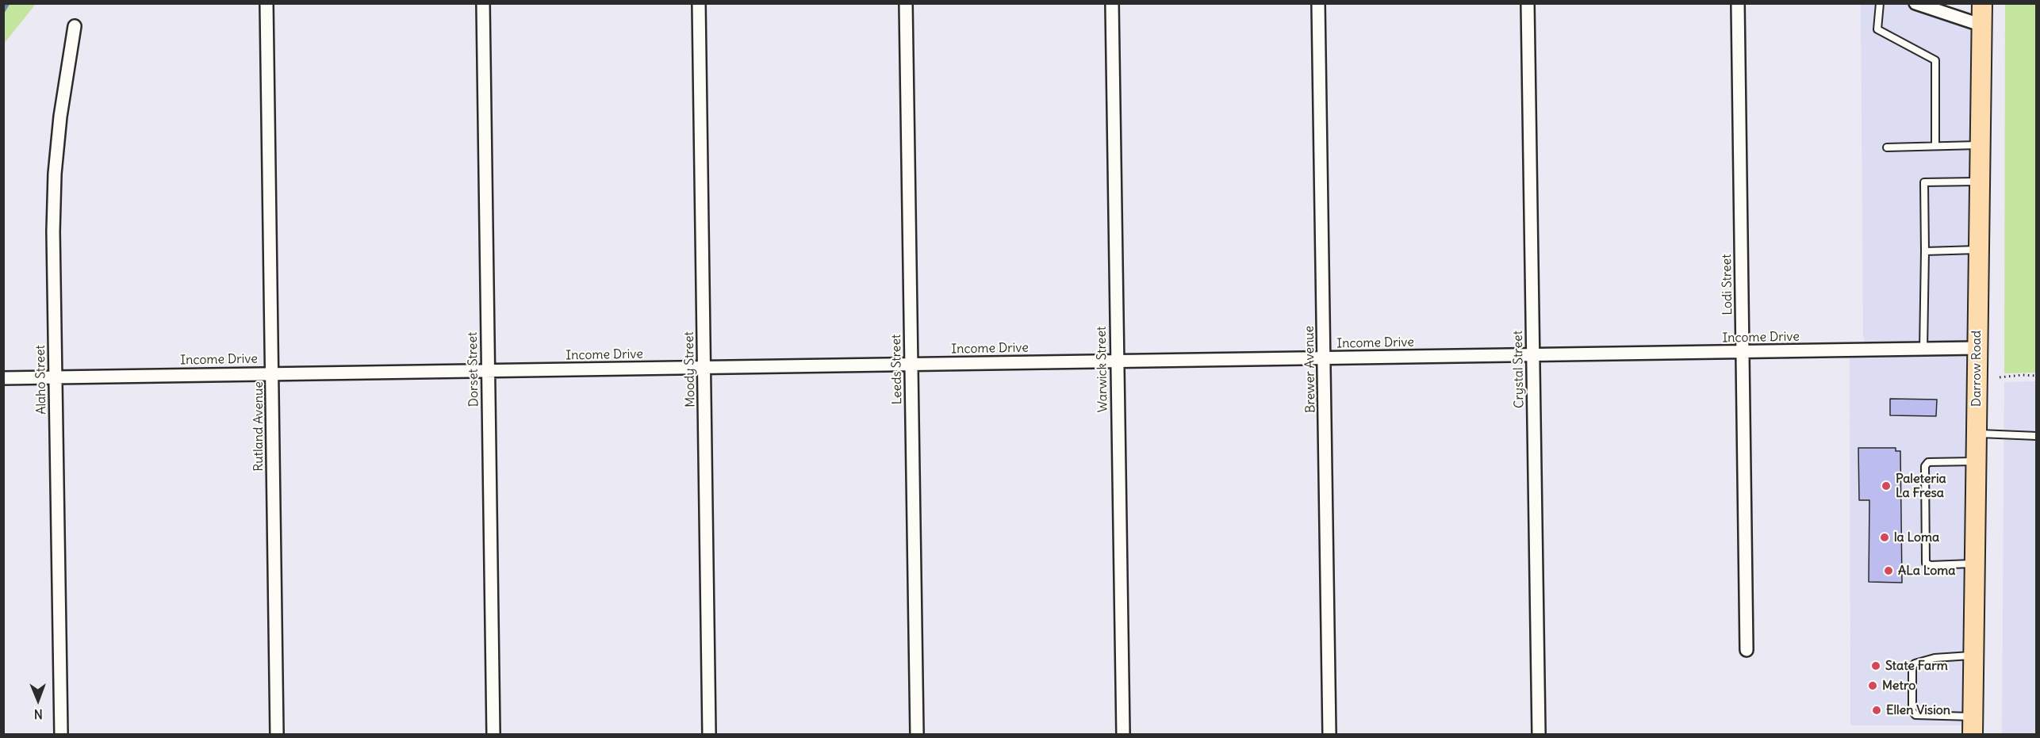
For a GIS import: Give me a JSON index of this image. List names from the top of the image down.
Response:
{
  "streets": {
    "main road": ["Darrow Road"],
    "street": [
      "Lodi Street",
      "Income Drive",
      "Dorset Street",
      "Moody Street",
      "Leeds Street",
      "Warwick Street",
      "Brewer Avenue",
      "Crystal Street",
      "Alaho Street",
      "Rutland Avenue"
    ]
  },
  "crossings": [
    ["Lodi Street", "Income Drive"],
    ["Income Drive", "Darrow Road"],
    ["Income Drive", "Dorset Street"],
    ["Income Drive", "Moody Street"],
    ["Income Drive", "Leeds Street"],
    ["Income Drive", "Warwick Street"],
    ["Income Drive", "Brewer Avenue"],
    ["Income Drive", "Crystal Street"],
    ["Income Drive", "Alaho Street"],
    ["Income Drive", "Rutland Avenue"]
  ],
  "places": [
    "Paleteria La Fresa",
    "la Loma",
    "ALa Loma",
    "State Farm",
    "Metro",
    "Ellen Vision"
  ],
  "north": "bottom"
}
